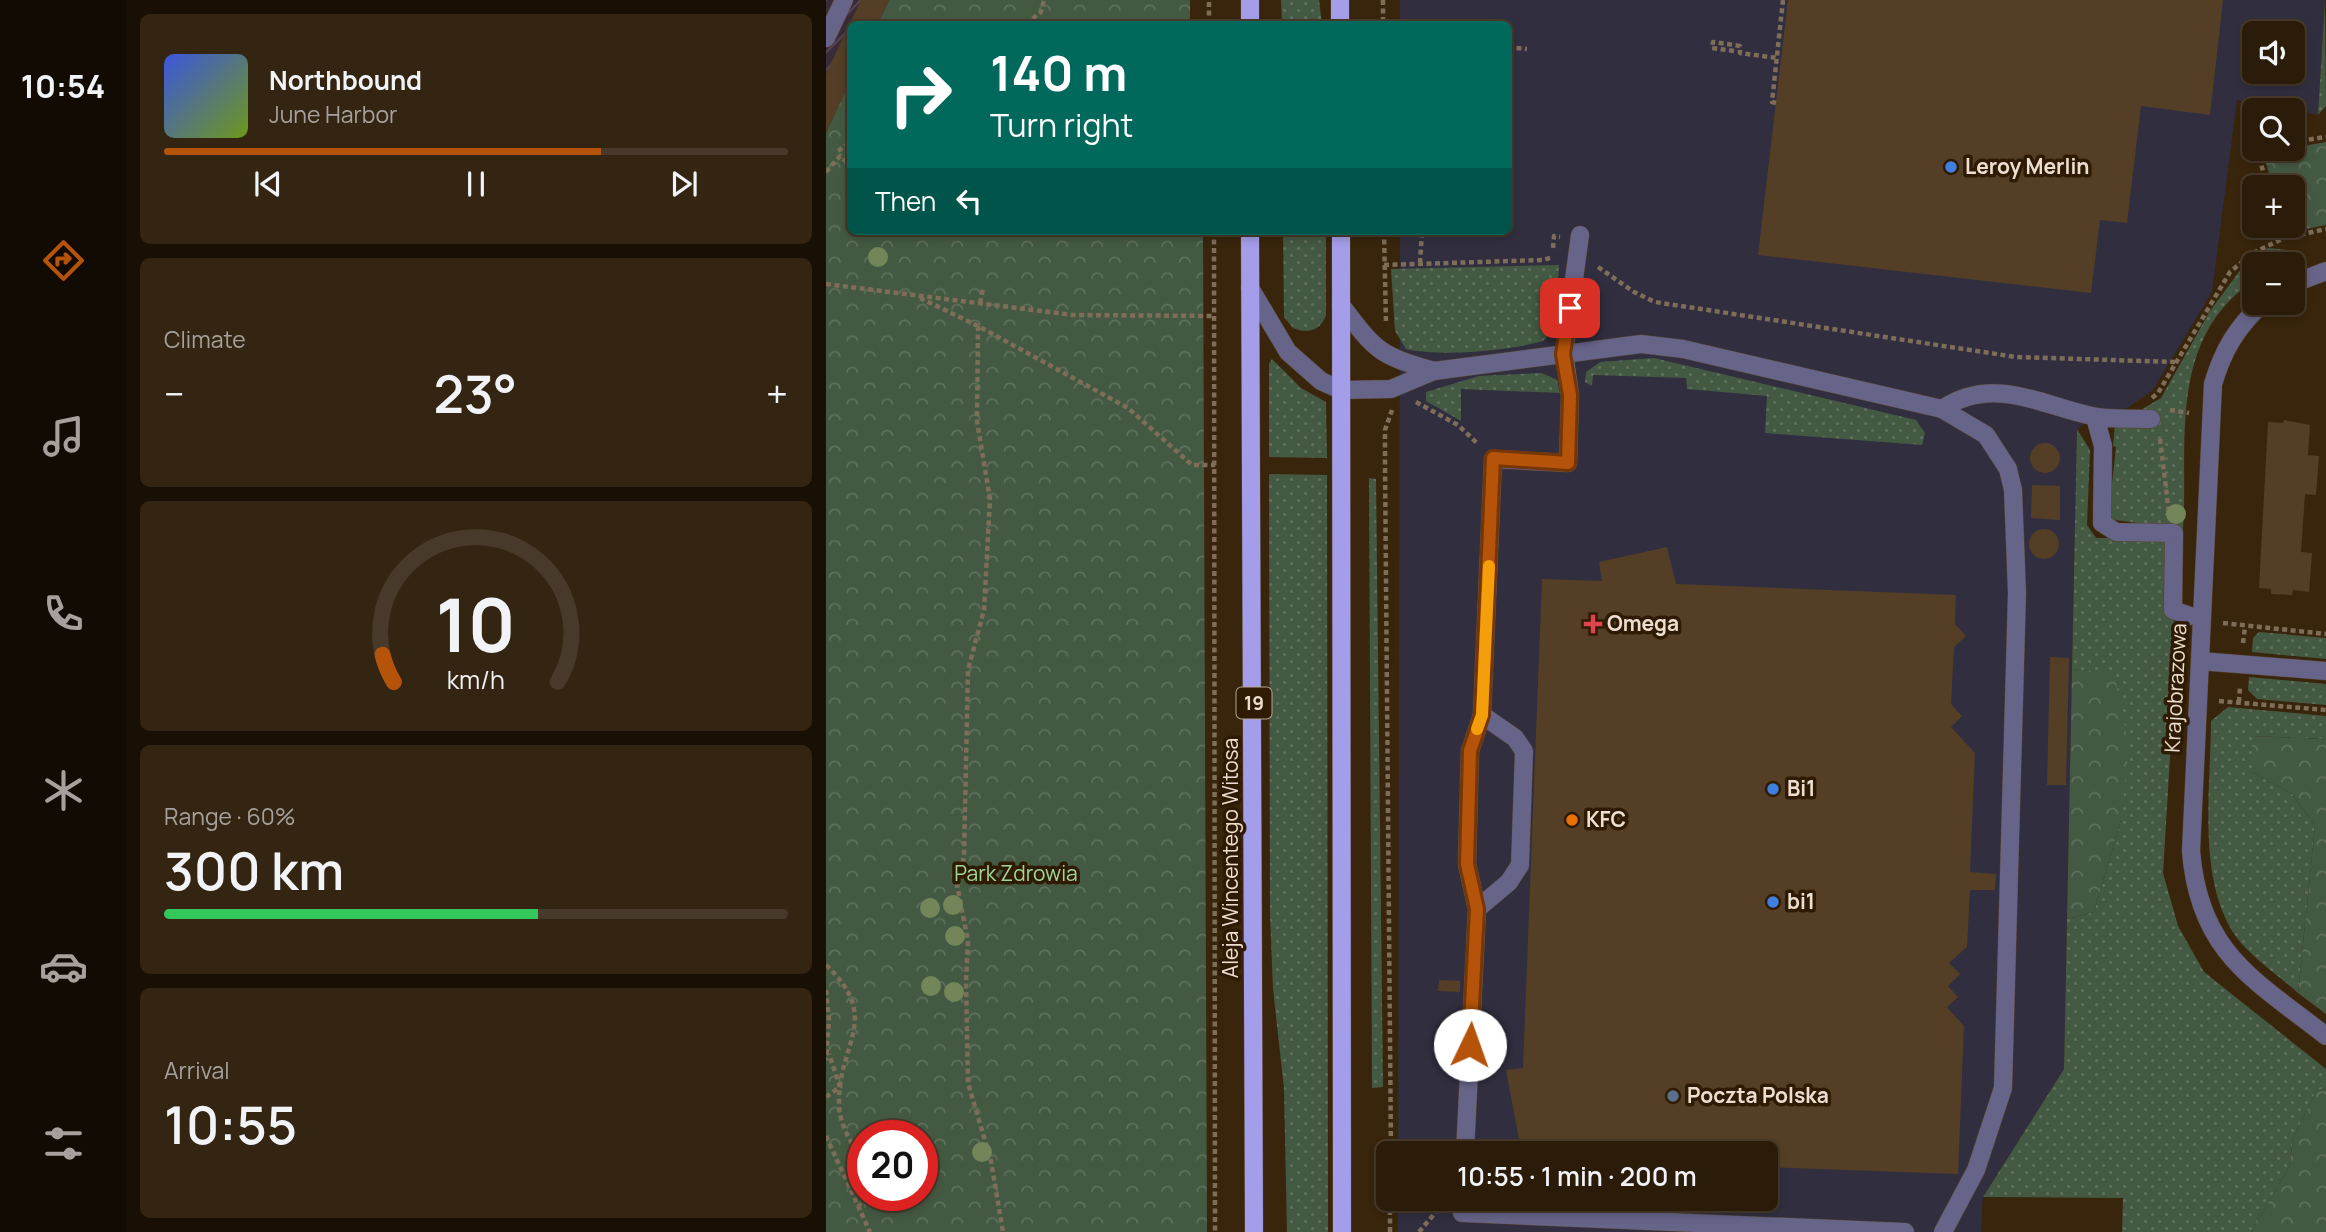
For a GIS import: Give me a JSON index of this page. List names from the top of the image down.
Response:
{
  "streets": {
    "main road": ["19", "Aleja Wincentego Witosa"],
    "street": ["Krajobrazowa"]
  },
  "parks": ["Park Zdrowia"],
  "places": {
    "other": [
      "Leroy Merlin",
      "Bi1",
      "KFC",
      "bi1",
      "Poczta Polska"
    ],
    "health": ["Omega"]
  },
  "page": {
    "tabs": "10:54",
    "map_buttons": ["+", "−"],
    "turn": ["140 m", "Turn right"],
    "song": ["Northbound", "June Harbor"],
    "then": "Then",
    "tile": [
      "Climate",
      ["Range · 60%", "300 km"],
      ["Arrival", "10:55"]
    ],
    "heat": ["−", "23°", "+"],
    "limit": "20",
    "trip": "10:55 · 1 min · 200 m",
    "gauge": ["10", "km/h"]
  }
}
